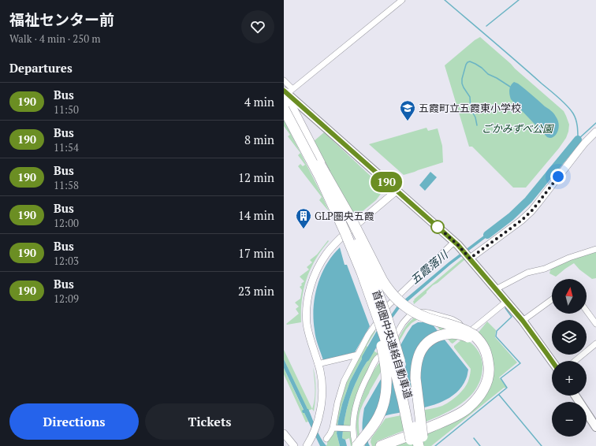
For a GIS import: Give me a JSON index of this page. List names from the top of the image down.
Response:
{
  "streets": {
    "highway": ["首都圏中央連絡自動車道"]
  },
  "water": ["五霞落川"],
  "parks": ["ごかみずべ公園"],
  "places": {
    "school or university": ["五霞町立五霞東小学校"],
    "building": ["GLP圏央五霞"]
  },
  "lines": ["bus line 190"],
  "north": "top",
  "page": {
    "heading": [
      ["福祉センター前", "Walk · 4 min · 250 m"],
      "Departures"
    ],
    "on_map": "190",
    "list": [
      {
        "mark": "190",
        "name": "Bus",
        "note": "11:50",
        "value": "4 min"
      },
      {
        "mark": "190",
        "name": "Bus",
        "note": "11:54",
        "value": "8 min"
      },
      {
        "mark": "190",
        "name": "Bus",
        "note": "11:58",
        "value": "12 min"
      },
      {
        "mark": "190",
        "name": "Bus",
        "note": "12:00",
        "value": "14 min"
      },
      {
        "mark": "190",
        "name": "Bus",
        "note": "12:03",
        "value": "17 min"
      },
      {
        "mark": "190",
        "name": "Bus",
        "note": "12:09",
        "value": "23 min"
      }
    ],
    "map_buttons": ["+", "−"],
    "buttons": ["Directions", "Tickets"]
  }
}
